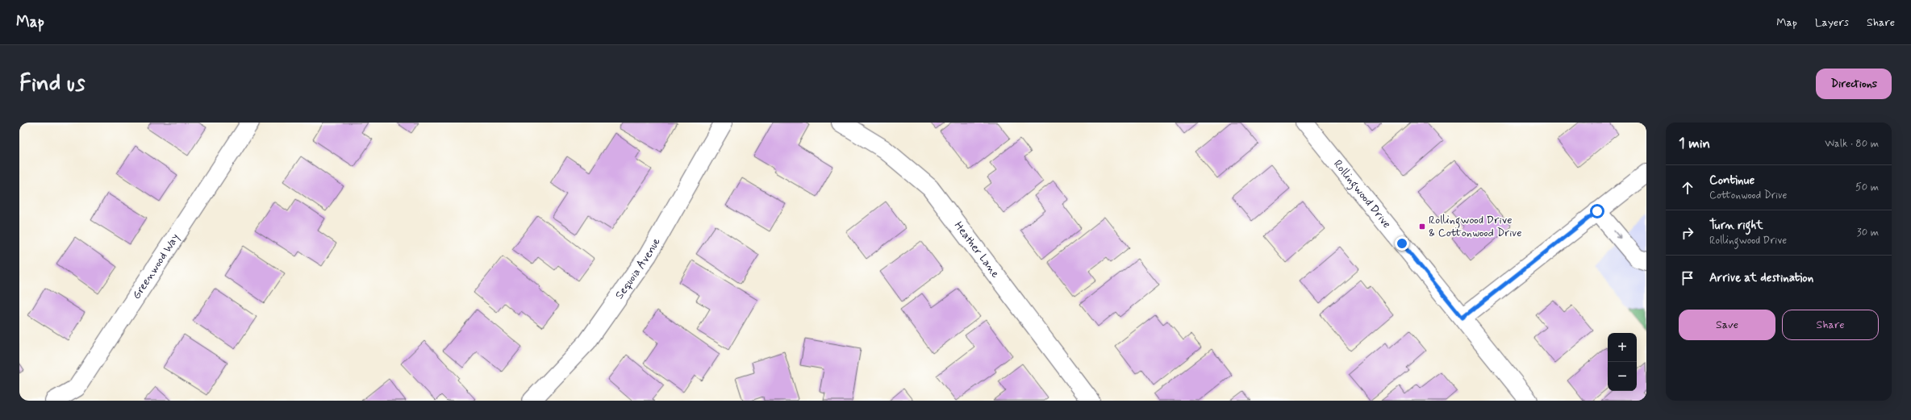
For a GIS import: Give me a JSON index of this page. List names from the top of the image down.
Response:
{
  "streets": {
    "street": [
      "Rollingwood Drive",
      "Heather Lane",
      "Greenwood Way",
      "Sequoia Avenue"
    ]
  },
  "places": {
    "transit": ["Rollingwood Drive & Cottonwood Drive"]
  },
  "page": {
    "header": "Map",
    "nav": ["Map", "Layers", "Share"],
    "buttons": [
      "Directions",
      ["Save", "Share"]
    ],
    "title": "Find us",
    "heading": ["1 min", "Walk · 80 m"],
    "list": [
      ["Continue", "Cottonwood Drive", "50 m"],
      ["Turn right", "Rollingwood Drive", "30 m"],
      "Arrive at destination"
    ],
    "map_buttons": ["+", "−"]
  }
}
